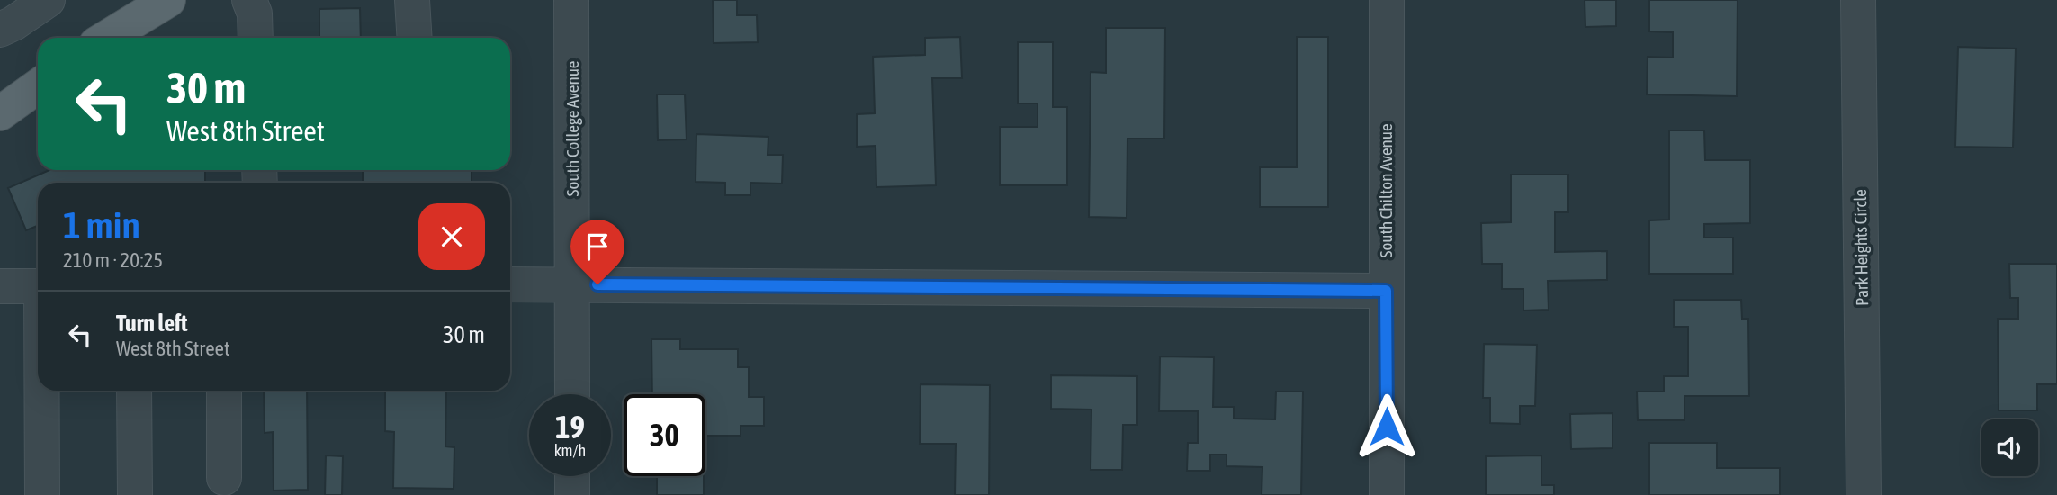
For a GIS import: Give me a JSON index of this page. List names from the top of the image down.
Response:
{
  "streets": {
    "street": ["South College Avenue", "South Chilton Avenue", "Park Heights Circle"]
  },
  "page": {
    "turn": ["30 m", "West 8th Street"],
    "heading": ["1 min", "210 m · 20:25"],
    "list": [
      {
        "name": "Turn left",
        "note": "West 8th Street",
        "value": "30 m"
      }
    ],
    "speed": "19 km/h",
    "limit": "30"
  }
}
